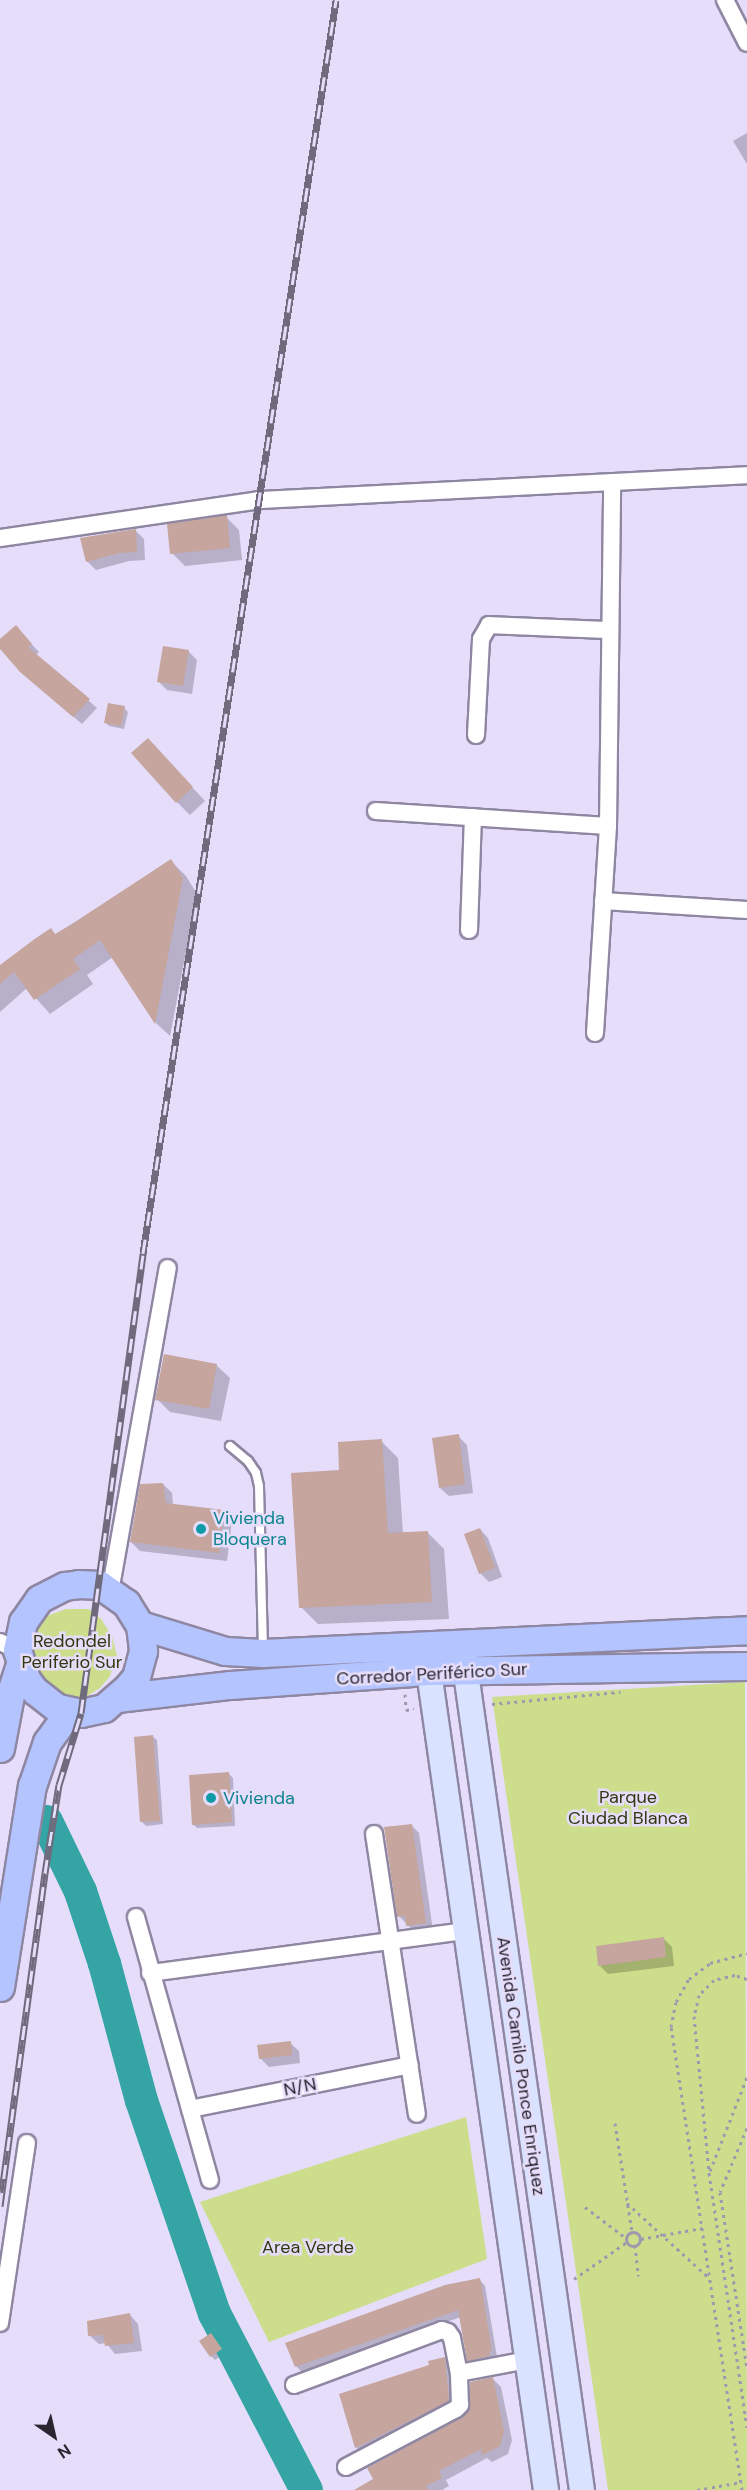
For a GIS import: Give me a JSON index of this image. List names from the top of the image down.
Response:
{
  "streets": {
    "main road": ["Corredor Periférico Sur", "Avenida Camilo Ponce Enriquez"],
    "street": ["N/N"]
  },
  "crossings": [
    ["Corredor Periférico Sur", "Avenida Camilo Ponce Enriquez"]
  ],
  "parks": ["Redondel Periferio Sur", "Parque Ciudad Blanca", "Area Verde"],
  "places": ["Vivienda Bloquera", "Vivienda"],
  "north": "bottom right"
}
